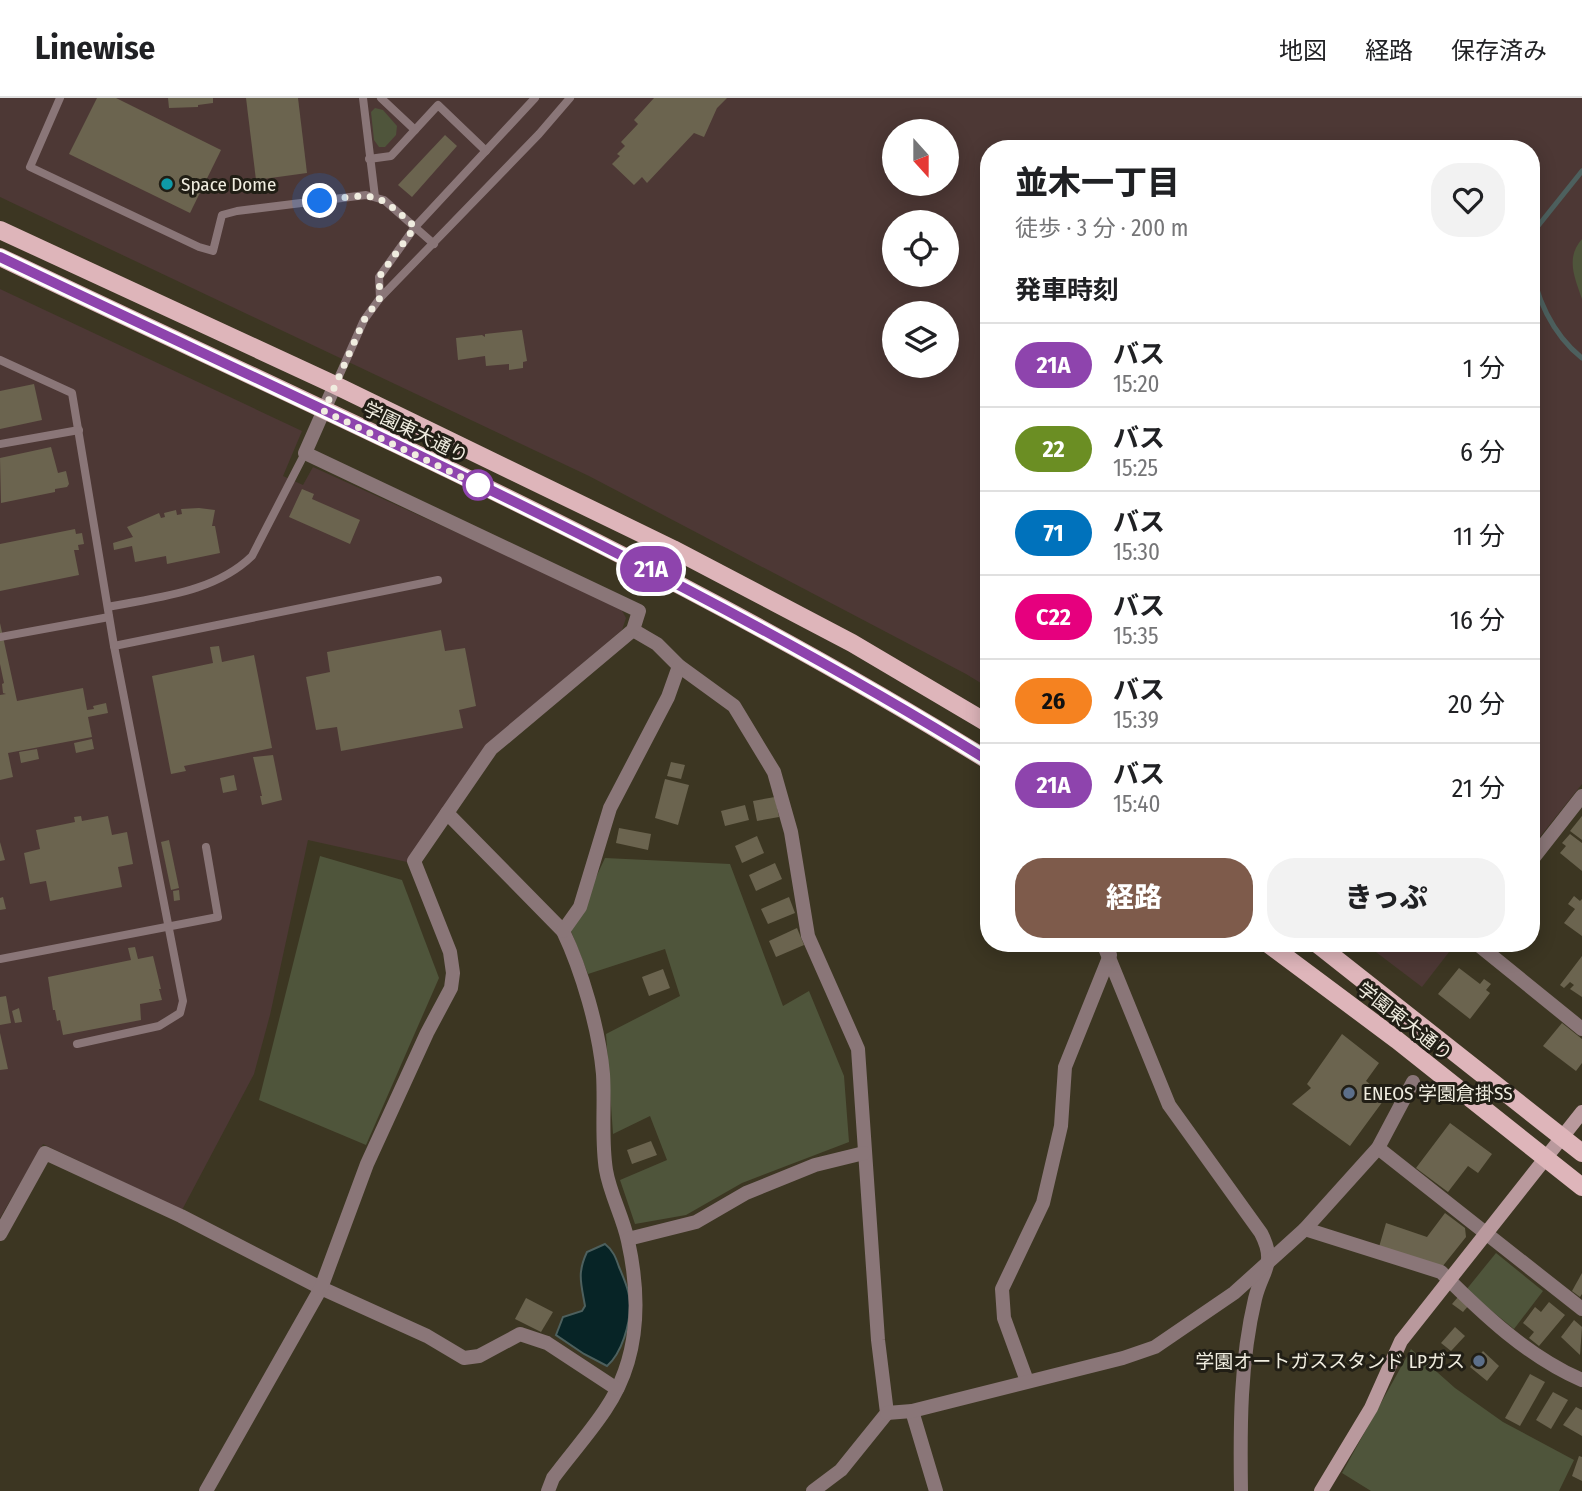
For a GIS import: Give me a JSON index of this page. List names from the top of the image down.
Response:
{
  "streets": {
    "main road": ["学園東大通り"]
  },
  "places": ["Space Dome", "ENEOS 学園倉掛SS", "学園オートガススタンド LPガス"],
  "lines": ["bus line 21A"],
  "north": "bottom",
  "page": {
    "header": "Linewise",
    "nav": ["地図", "経路", "保存済み"],
    "on_map": "21A",
    "heading": [
      ["並木一丁目", "徒歩 · 3 分 · 200 m"],
      "発車時刻"
    ],
    "list": [
      {
        "mark": "21A",
        "name": "バス",
        "note": "15:20",
        "value": "1 分"
      },
      {
        "mark": "22",
        "name": "バス",
        "note": "15:25",
        "value": "6 分"
      },
      {
        "mark": "71",
        "name": "バス",
        "note": "15:30",
        "value": "11 分"
      },
      {
        "mark": "C22",
        "name": "バス",
        "note": "15:35",
        "value": "16 分"
      },
      {
        "mark": "26",
        "name": "バス",
        "note": "15:39",
        "value": "20 分"
      },
      {
        "mark": "21A",
        "name": "バス",
        "note": "15:40",
        "value": "21 分"
      }
    ],
    "buttons": ["経路", "きっぷ"]
  }
}
